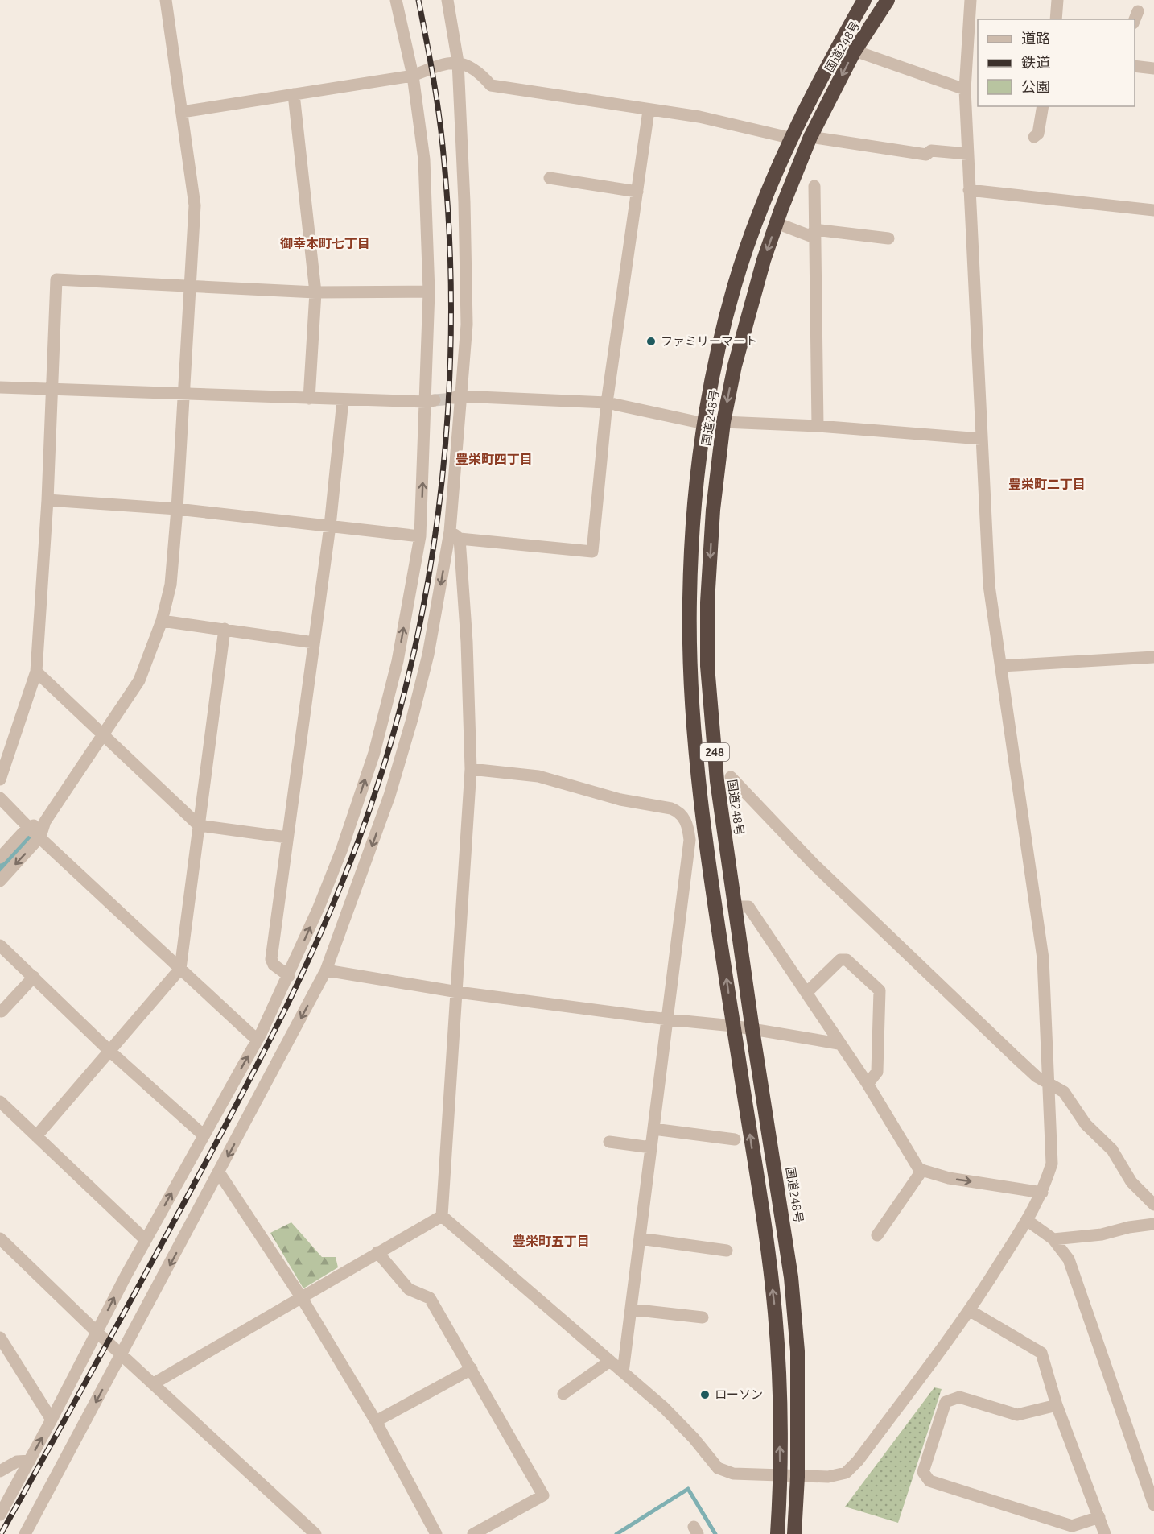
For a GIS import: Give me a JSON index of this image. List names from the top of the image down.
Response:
{
  "streets": {
    "highway": ["国道248号", "248"]
  },
  "districts": [
    "御幸本町七丁目",
    "豊栄町四丁目",
    "豊栄町二丁目",
    "豊栄町五丁目"
  ],
  "places": ["ファミリーマート", "ローソン"],
  "legend": ["道路", "鉄道", "公園"]
}
